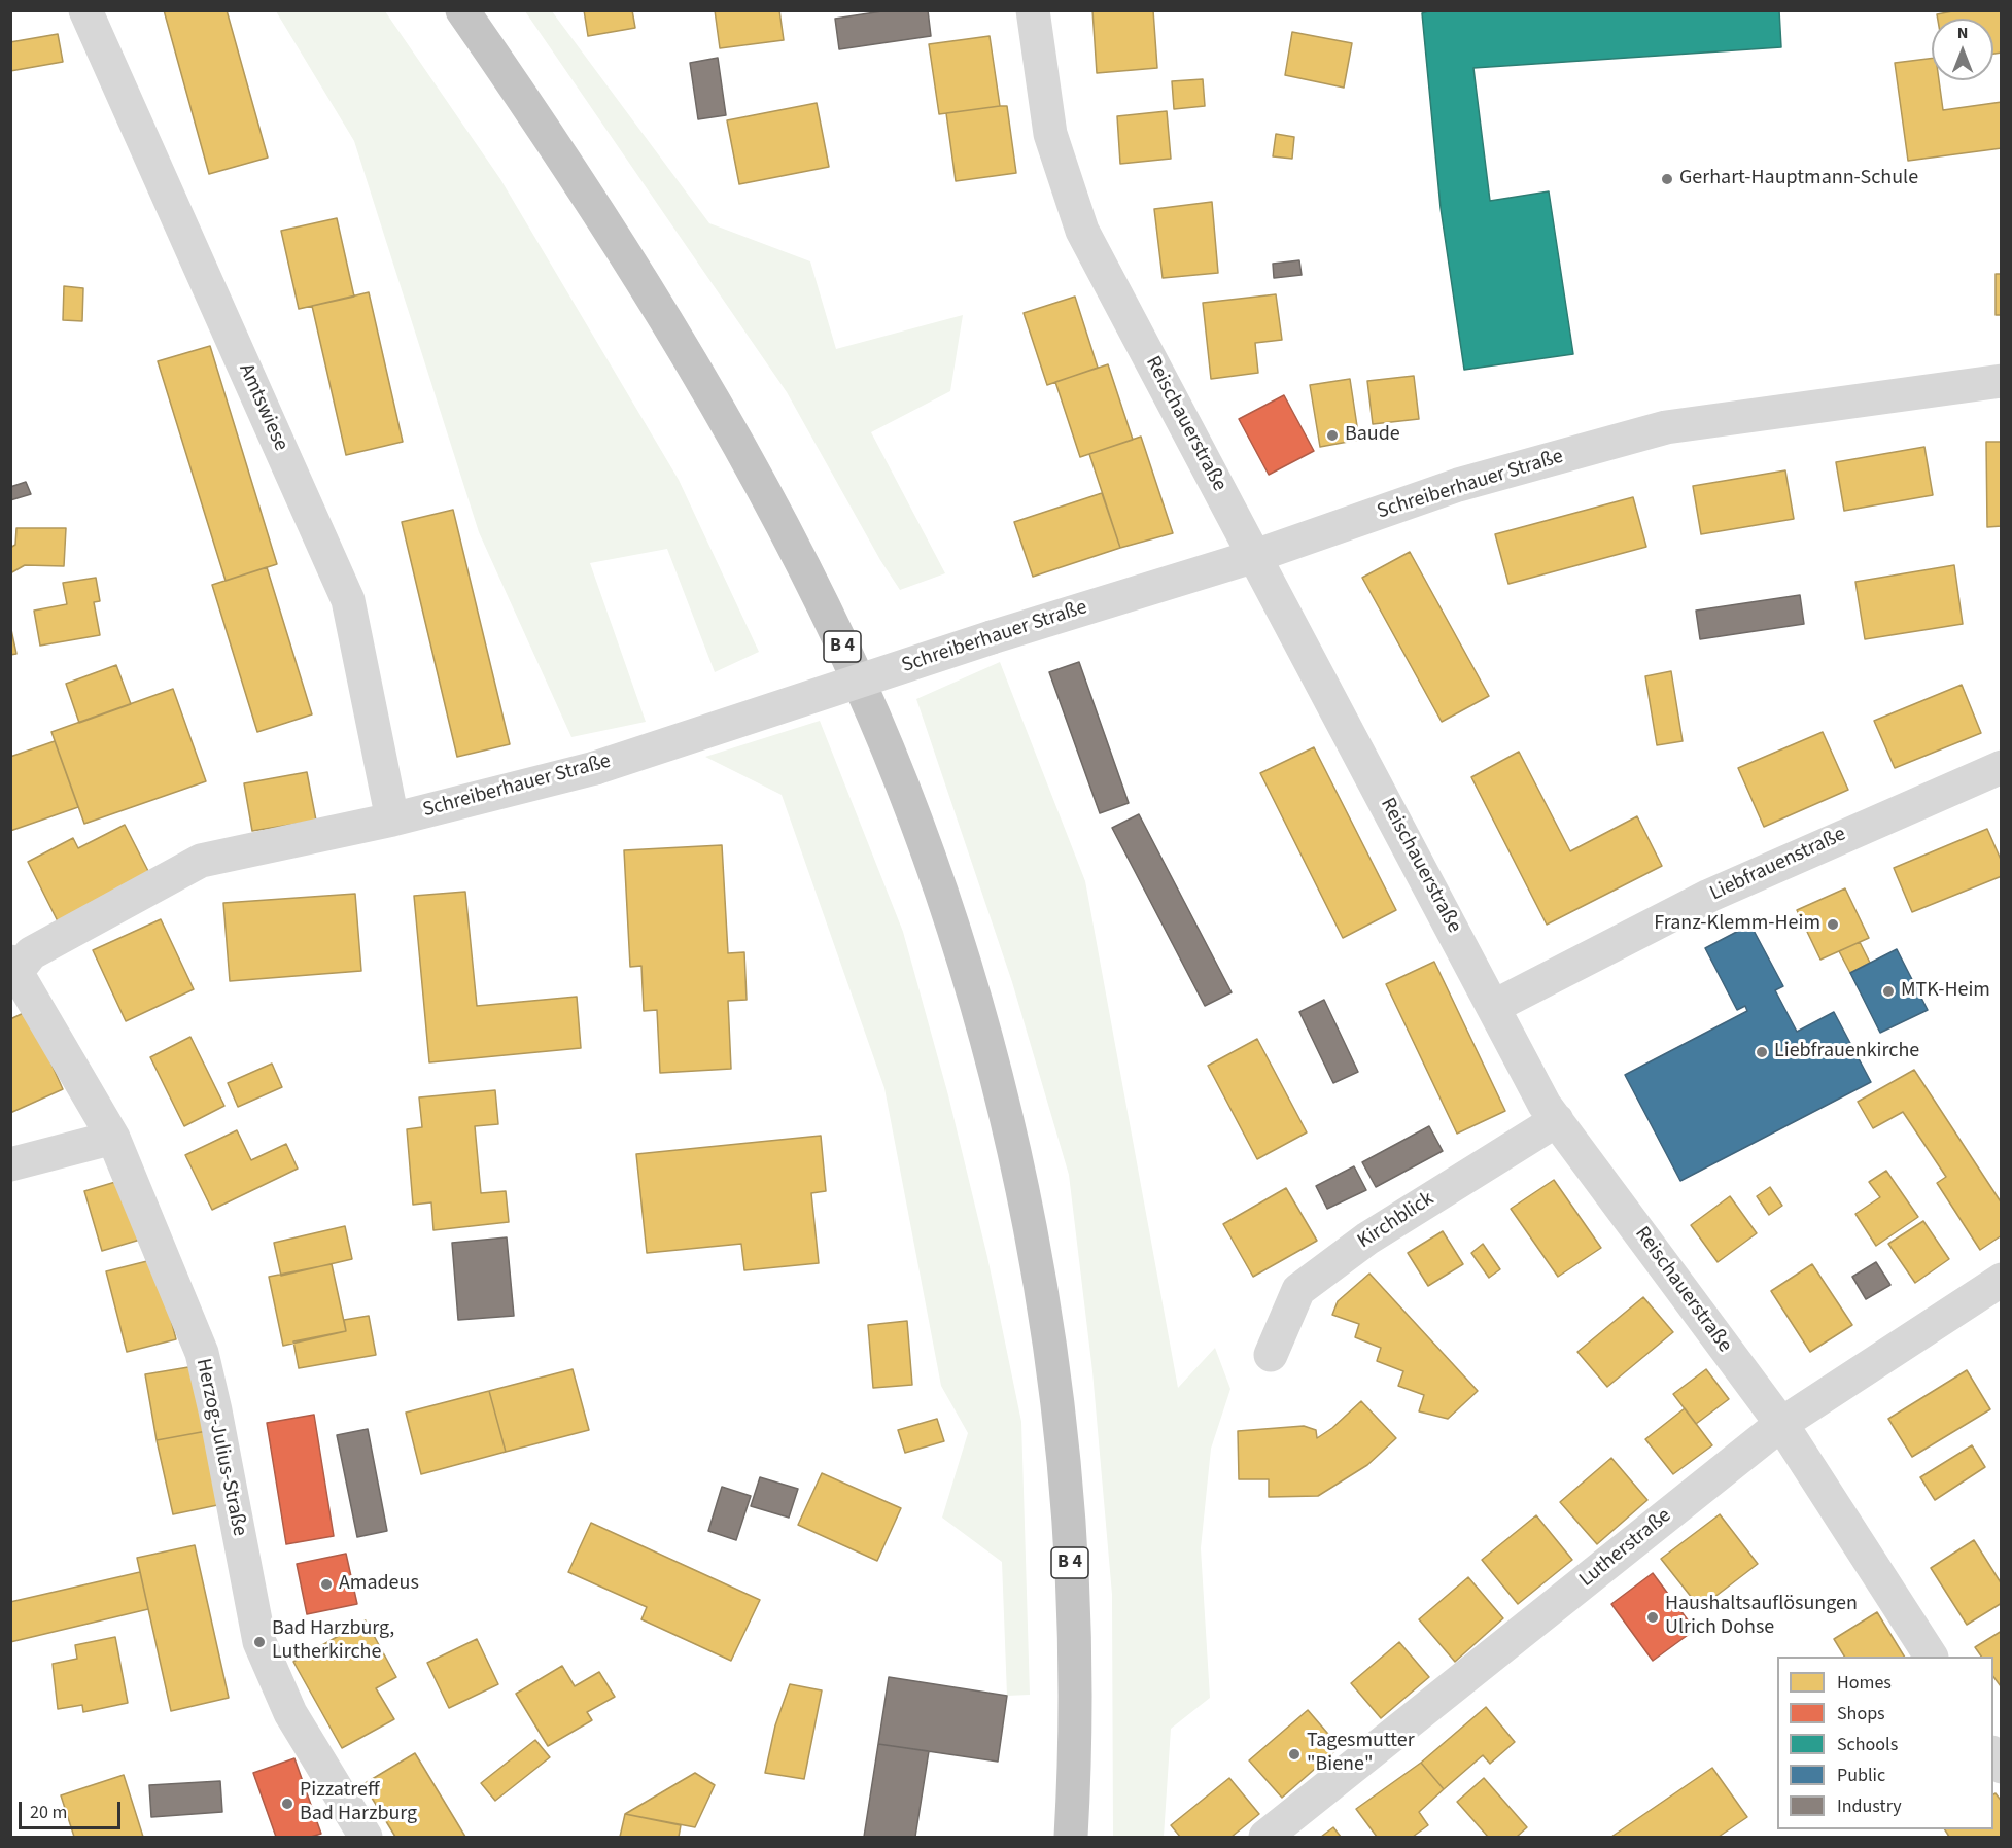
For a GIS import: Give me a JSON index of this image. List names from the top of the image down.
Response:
{
  "streets": {
    "highway": ["B 4"],
    "street": [
      "Amtswiese",
      "Reischauerstraße",
      "Schreiberhauer Straße",
      "Liebfrauenstraße",
      "Kirchblick",
      "Herzog-Julius-Straße",
      "Lutherstraße"
    ]
  },
  "crossings": [
    ["Amtswiese", "Schreiberhauer Straße"],
    ["Reischauerstraße", "Schreiberhauer Straße"],
    ["Reischauerstraße", "Liebfrauenstraße"],
    ["Reischauerstraße", "Kirchblick"],
    ["Reischauerstraße", "Lutherstraße"],
    ["Schreiberhauer Straße", "Herzog-Julius-Straße"]
  ],
  "places": [
    "Gerhart-Hauptmann-Schule",
    "Baude",
    "Franz-Klemm-Heim",
    "MTK-Heim",
    "Liebfrauenkirche",
    "Amadeus",
    "Haushaltsauflösungen Ulrich Dohse",
    "Bad Harzburg, Lutherkirche",
    "Tagesmutter \"Biene\"",
    "Pizzatreff Bad Harzburg"
  ],
  "legend": [
    "Homes",
    "Shops",
    "Schools",
    "Public",
    "Industry"
  ],
  "scale_bar": "20 m",
  "north": "top"
}
